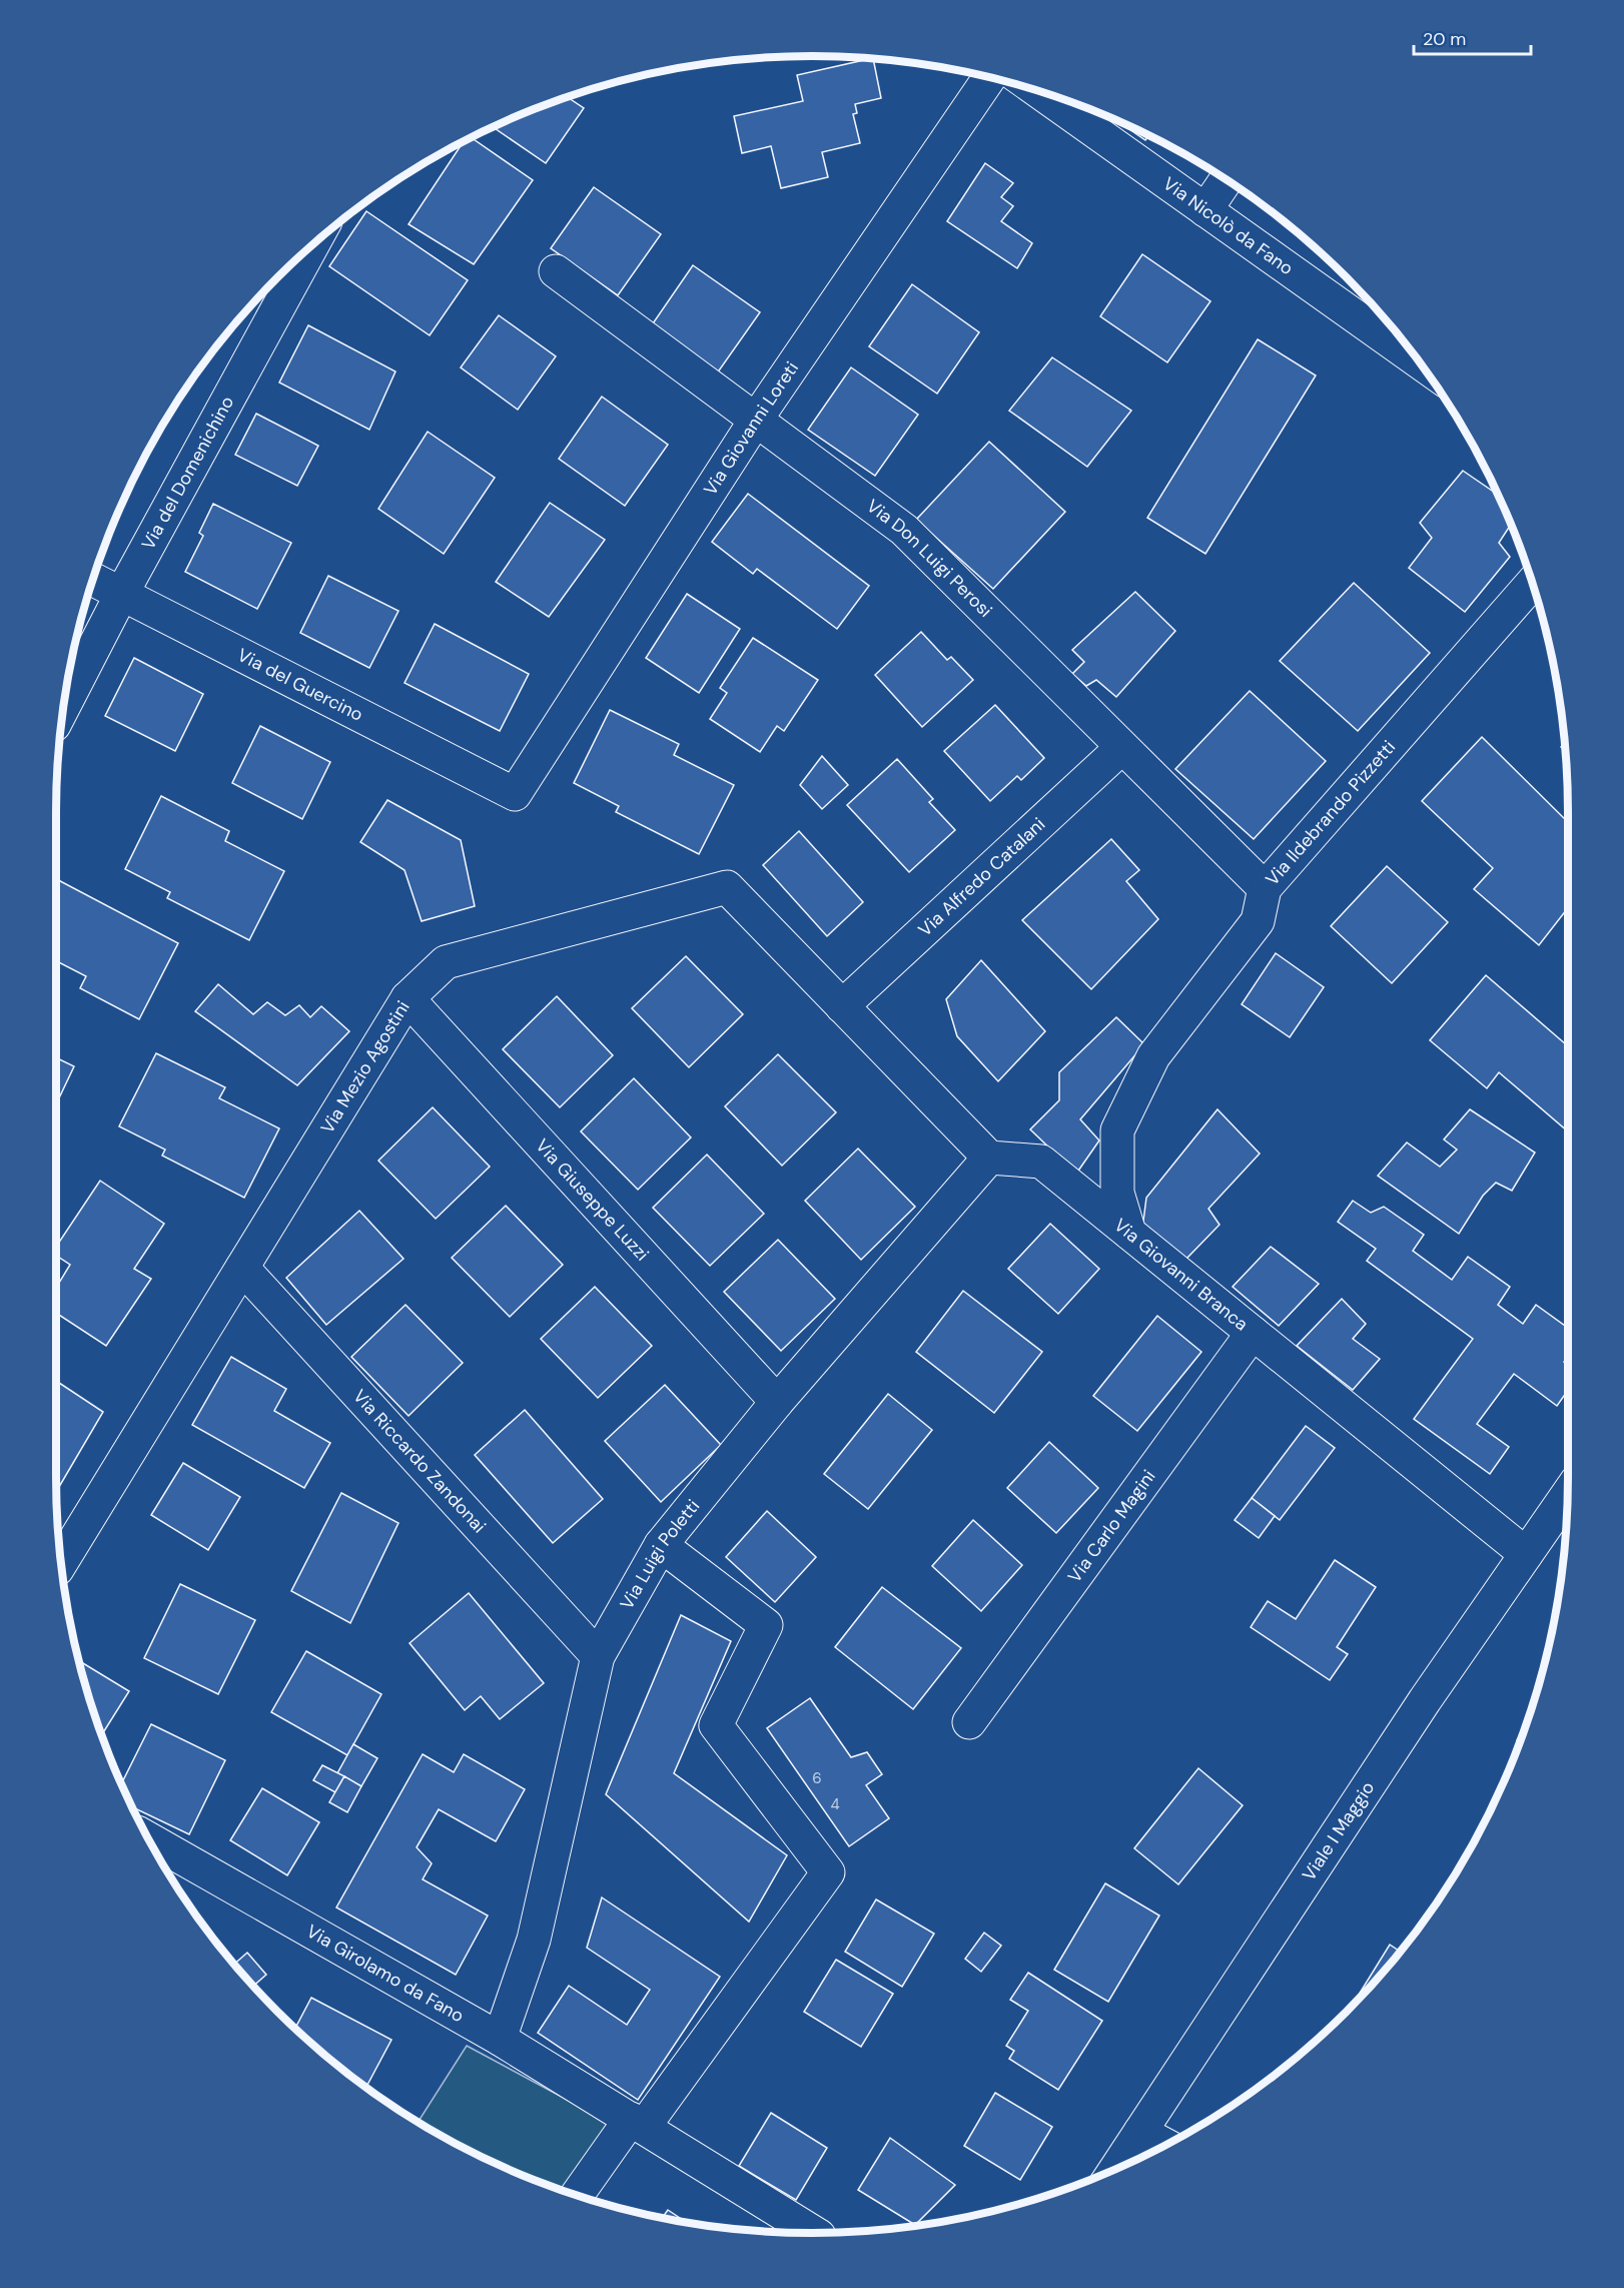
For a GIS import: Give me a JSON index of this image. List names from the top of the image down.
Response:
{
  "streets": {
    "street": [
      "Via Nicolò da Fano",
      "Via Giovanni Loreti",
      "Via del Domenichino",
      "Via Don Luigi Perosi",
      "Via del Guercino",
      "Via Ildebrando Pizzetti",
      "Via Alfredo Catalani",
      "Via Mezio Agostini",
      "Via Giuseppe Luzzi",
      "Via Giovanni Branca",
      "Via Riccardo Zandonai",
      "Via Carlo Magini",
      "Via Luigi Poletti",
      "Viale I Maggio",
      "Via Girolamo da Fano"
    ]
  },
  "crossings": [
    ["Via Giovanni Loreti", "Via Don Luigi Perosi"],
    ["Via Giovanni Loreti", "Via del Guercino"],
    ["Via del Domenichino", "Via del Guercino"],
    ["Via Don Luigi Perosi", "Via Ildebrando Pizzetti"],
    ["Via Don Luigi Perosi", "Via Alfredo Catalani"],
    ["Via Ildebrando Pizzetti", "Via Giovanni Branca"],
    ["Via Alfredo Catalani", "Via Mezio Agostini"],
    ["Via Mezio Agostini", "Via Giuseppe Luzzi"],
    ["Via Mezio Agostini", "Via Riccardo Zandonai"],
    ["Via Giuseppe Luzzi", "Via Luigi Poletti"],
    ["Via Giovanni Branca", "Via Carlo Magini"],
    ["Via Giovanni Branca", "Via Luigi Poletti"],
    ["Via Giovanni Branca", "Viale I Maggio"],
    ["Via Riccardo Zandonai", "Via Luigi Poletti"],
    ["Via Luigi Poletti", "Via Girolamo da Fano"]
  ],
  "house_numbers": ["6", "4"],
  "scale_bar": "20 m"
}
